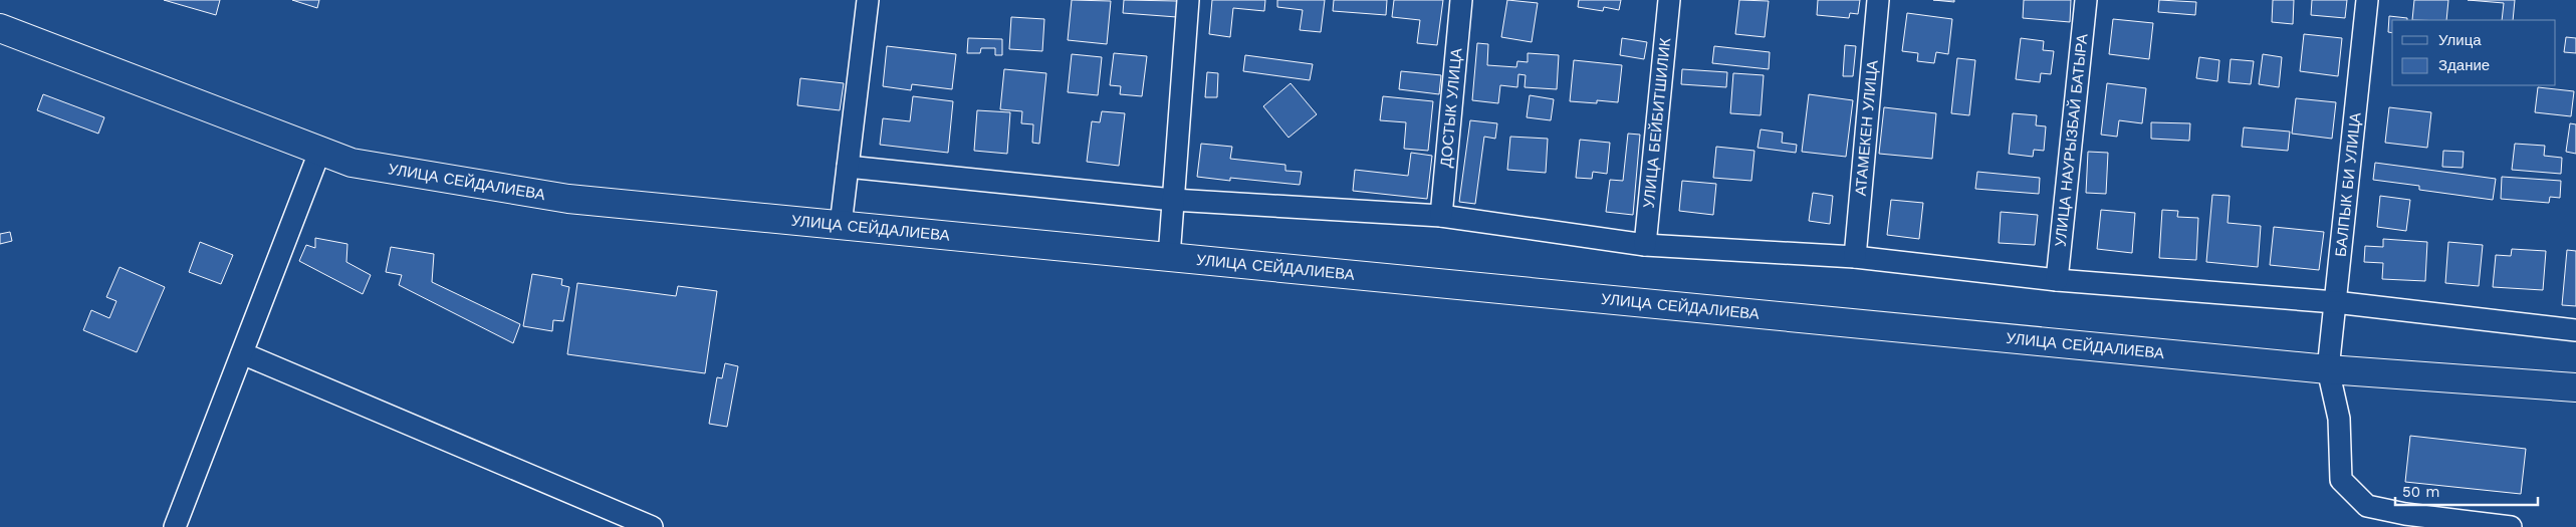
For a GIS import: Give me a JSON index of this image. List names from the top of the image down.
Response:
{
  "streets": {
    "main road": ["УЛИЦА СЕЙДАЛИЕВА"],
    "street": [
      "ДОСТЫК УЛИЦА",
      "УЛИЦА БЕЙБИТШИЛИК",
      "АТАМЕКЕН УЛИЦА",
      "УЛИЦА НАУРЫЗБАЙ БАТЫРА",
      "БАЛПЫК БИ УЛИЦА"
    ]
  },
  "crossings": [
    ["УЛИЦА СЕЙДАЛИЕВА", "БАЛПЫК БИ УЛИЦА"]
  ],
  "legend": ["Улица", "Здание"],
  "scale_bar": "50 m"
}
